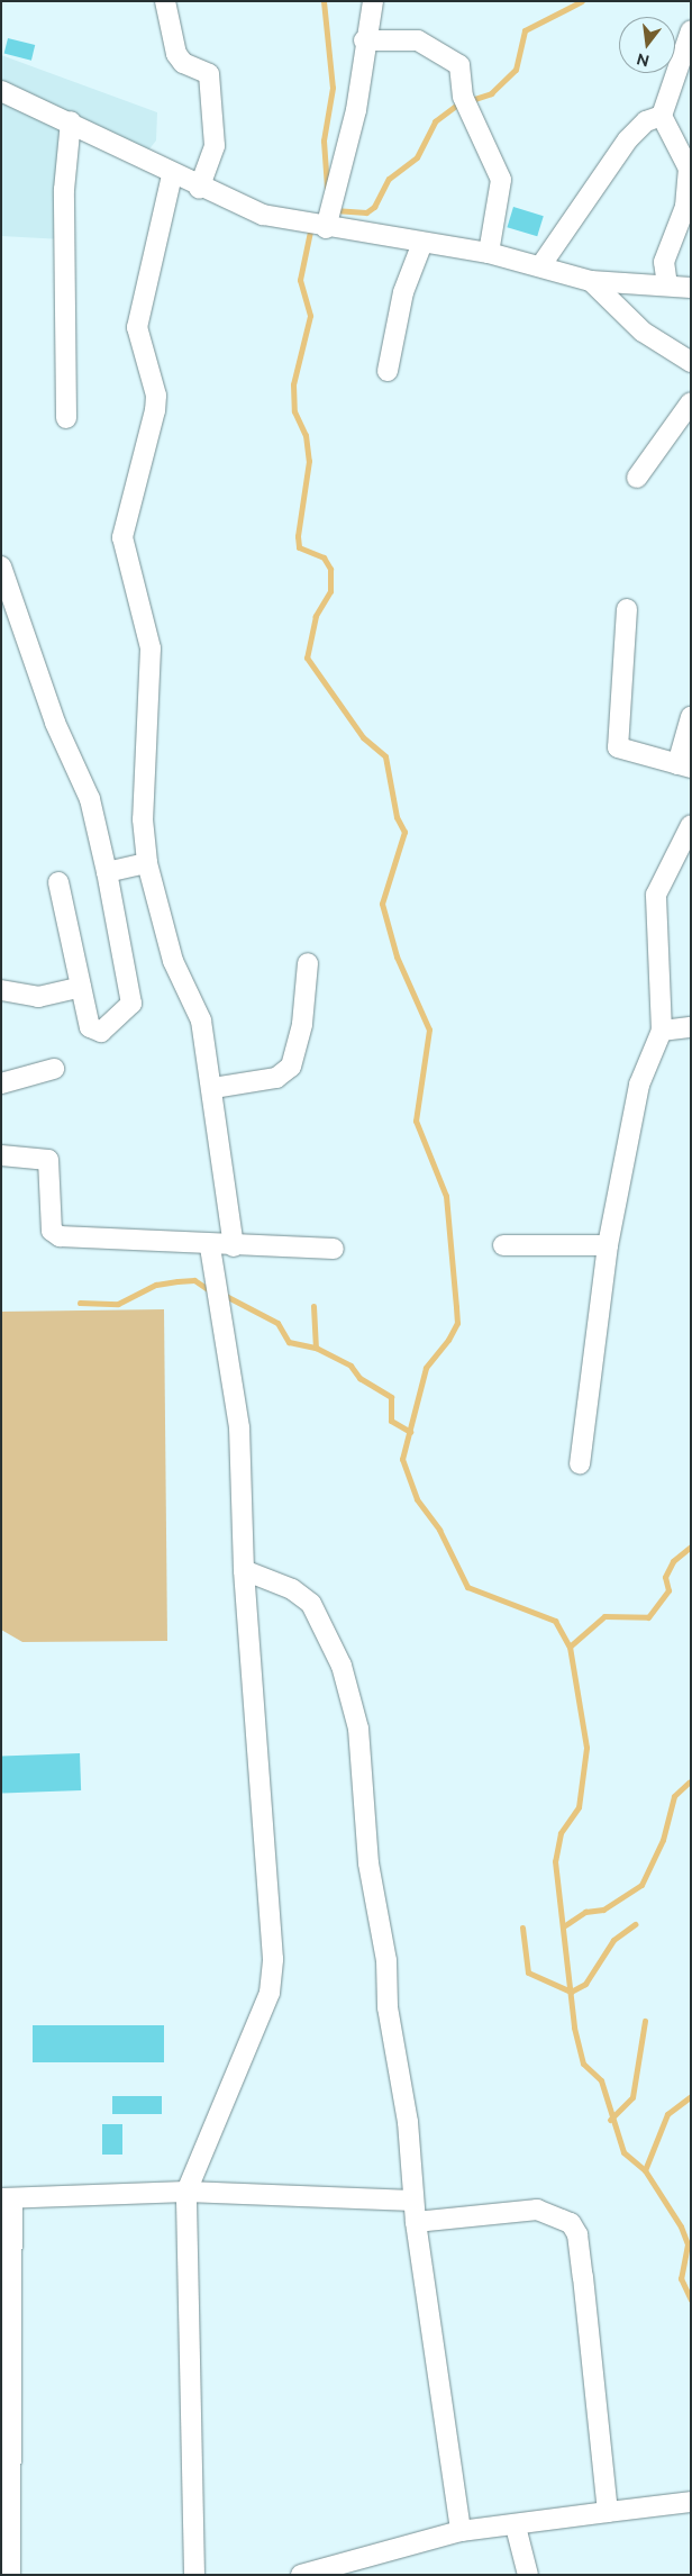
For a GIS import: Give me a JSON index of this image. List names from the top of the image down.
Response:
{
  "north": "bottom"
}
